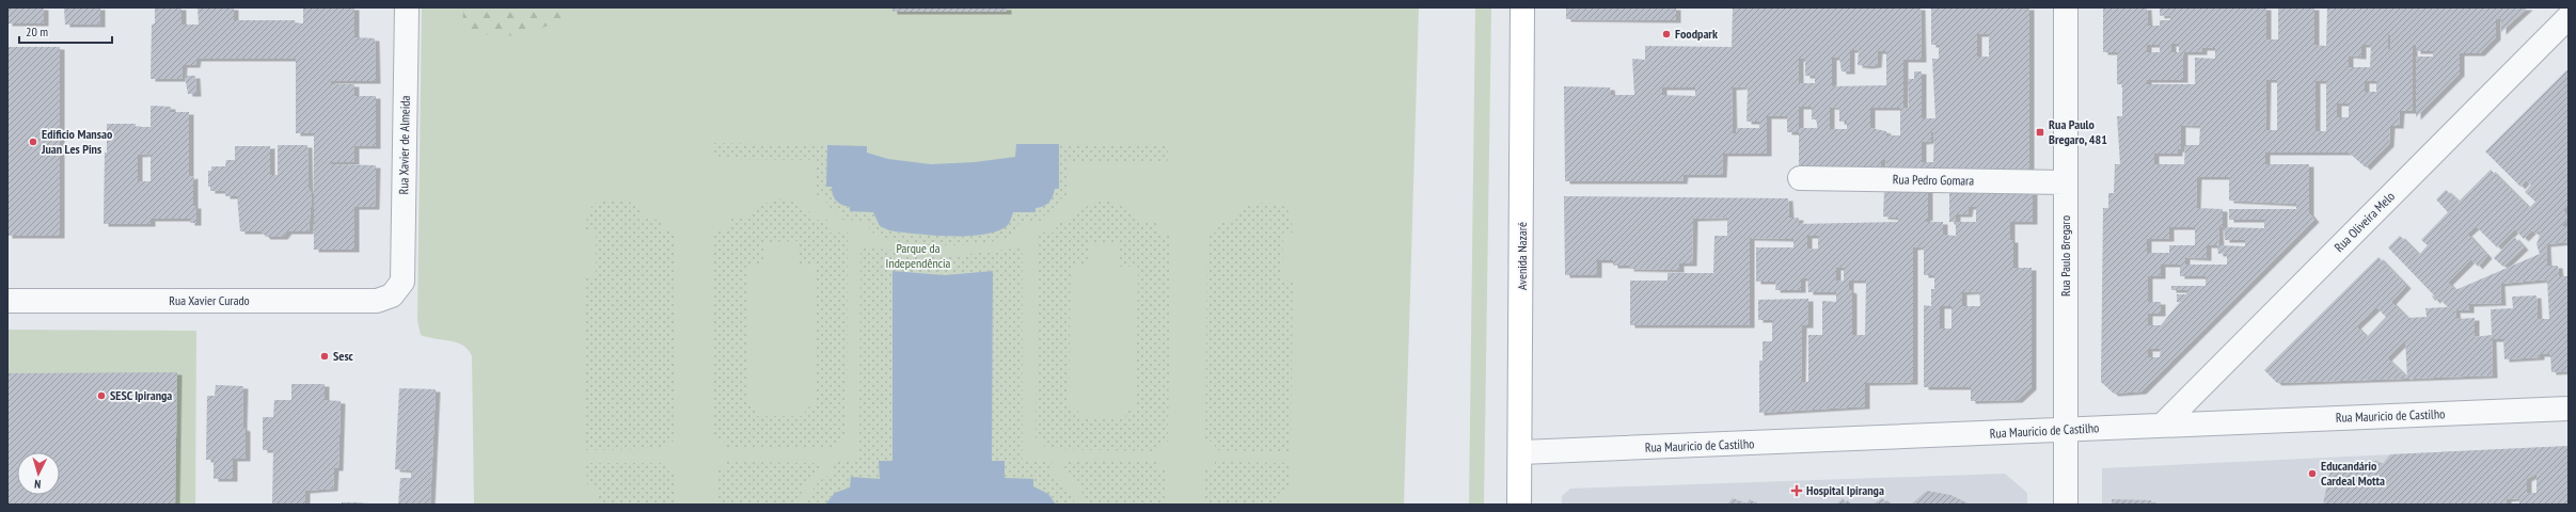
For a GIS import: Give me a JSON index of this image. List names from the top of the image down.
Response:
{
  "streets": {
    "main road": ["Avenida Nazaré"],
    "street": [
      "Rua Xavier de Almeida",
      "Rua Pedro Gomara",
      "Rua Oliveira Melo",
      "Rua Paulo Bregaro",
      "Rua Xavier Curado",
      "Rua Mauricio de Castilho"
    ]
  },
  "crossings": [
    ["Rua Xavier de Almeida", "Rua Xavier Curado"],
    ["Rua Pedro Gomara", "Rua Paulo Bregaro"],
    ["Rua Oliveira Melo", "Rua Mauricio de Castilho"],
    ["Avenida Nazaré", "Rua Mauricio de Castilho"],
    ["Rua Paulo Bregaro", "Rua Mauricio de Castilho"]
  ],
  "parks": ["Parque da Independência"],
  "places": {
    "other": [
      "Foodpark",
      "Edificio Mansao Juan Les Pins",
      "Sesc",
      "SESC Ipiranga",
      "Educandário Cardeal Motta"
    ],
    "transit": ["Rua Paulo Bregaro, 481"],
    "health": ["Hospital Ipiranga"]
  },
  "scale_bar": "20 m",
  "north": "bottom"
}
